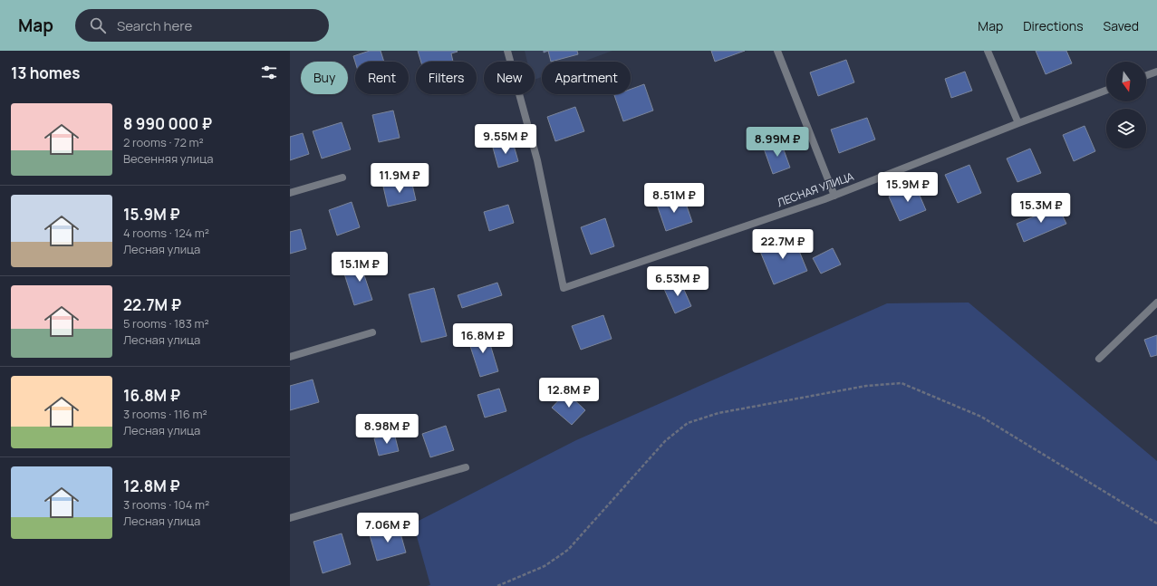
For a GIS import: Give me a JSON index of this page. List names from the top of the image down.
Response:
{
  "streets": {
    "street": ["ЛЕСНАЯ УЛИЦА"]
  },
  "north": "bottom",
  "page": {
    "header": "Map",
    "search": "Search here",
    "nav": ["Map", "Directions", "Saved"],
    "heading": "13 homes",
    "chip": [
      "Buy",
      "Rent",
      "Filters",
      "New",
      "Apartment"
    ],
    "list": [
      {
        "name": "8 990 000 ₽",
        "note": "2 rooms · 72 m² · Весенняя улица"
      },
      {
        "name": "15.9M ₽",
        "note": "4 rooms · 124 m² · Лесная улица"
      },
      {
        "name": "22.7M ₽",
        "note": "5 rooms · 183 m² · Лесная улица"
      },
      {
        "name": "16.8M ₽",
        "note": "3 rooms · 116 m² · Лесная улица"
      },
      {
        "name": "12.8M ₽",
        "note": "3 rooms · 104 m² · Лесная улица"
      }
    ],
    "price": [
      "9.55M ₽",
      "8.99M ₽",
      "11.9M ₽",
      "15.9M ₽",
      "8.51M ₽",
      "15.3M ₽",
      "22.7M ₽",
      "15.1M ₽",
      "6.53M ₽",
      "16.8M ₽",
      "12.8M ₽",
      "8.98M ₽",
      "7.06M ₽"
    ]
  }
}
